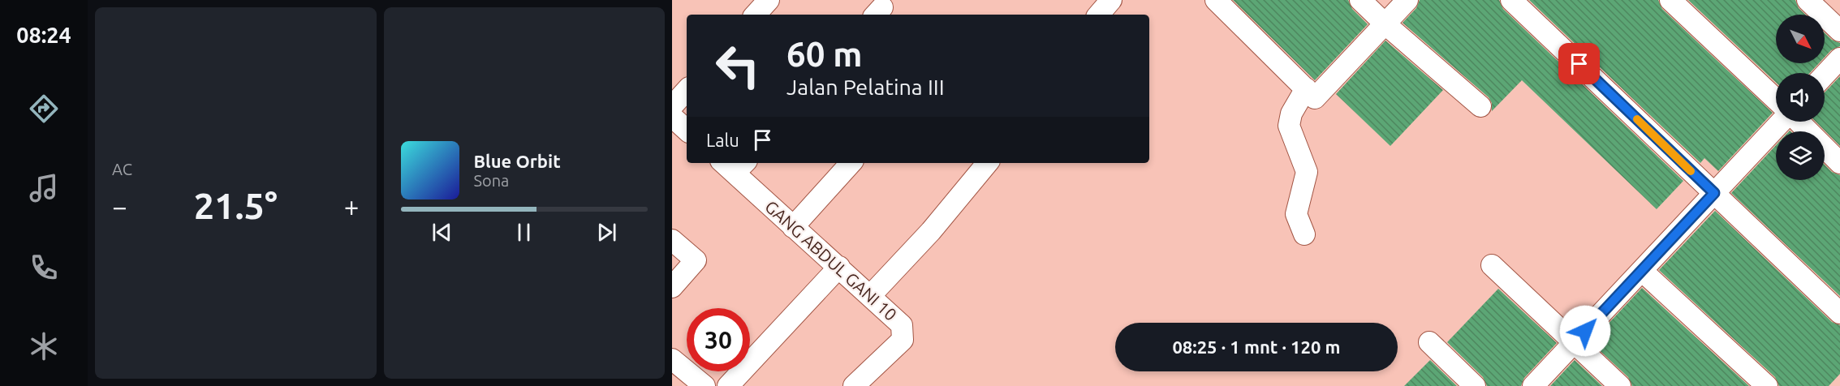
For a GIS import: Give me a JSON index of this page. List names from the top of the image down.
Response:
{
  "streets": {
    "street": ["GANG ABDUL GANI 10"]
  },
  "north": "bottom right",
  "page": {
    "tabs": "08:24",
    "tile": "AC",
    "turn": ["60 m", "Jalan Pelatina III"],
    "then": "Lalu",
    "song": ["Blue Orbit", "Sona"],
    "heat": ["−", "21.5°", "+"],
    "limit": "30",
    "trip": "08:25 · 1 mnt · 120 m"
  }
}
